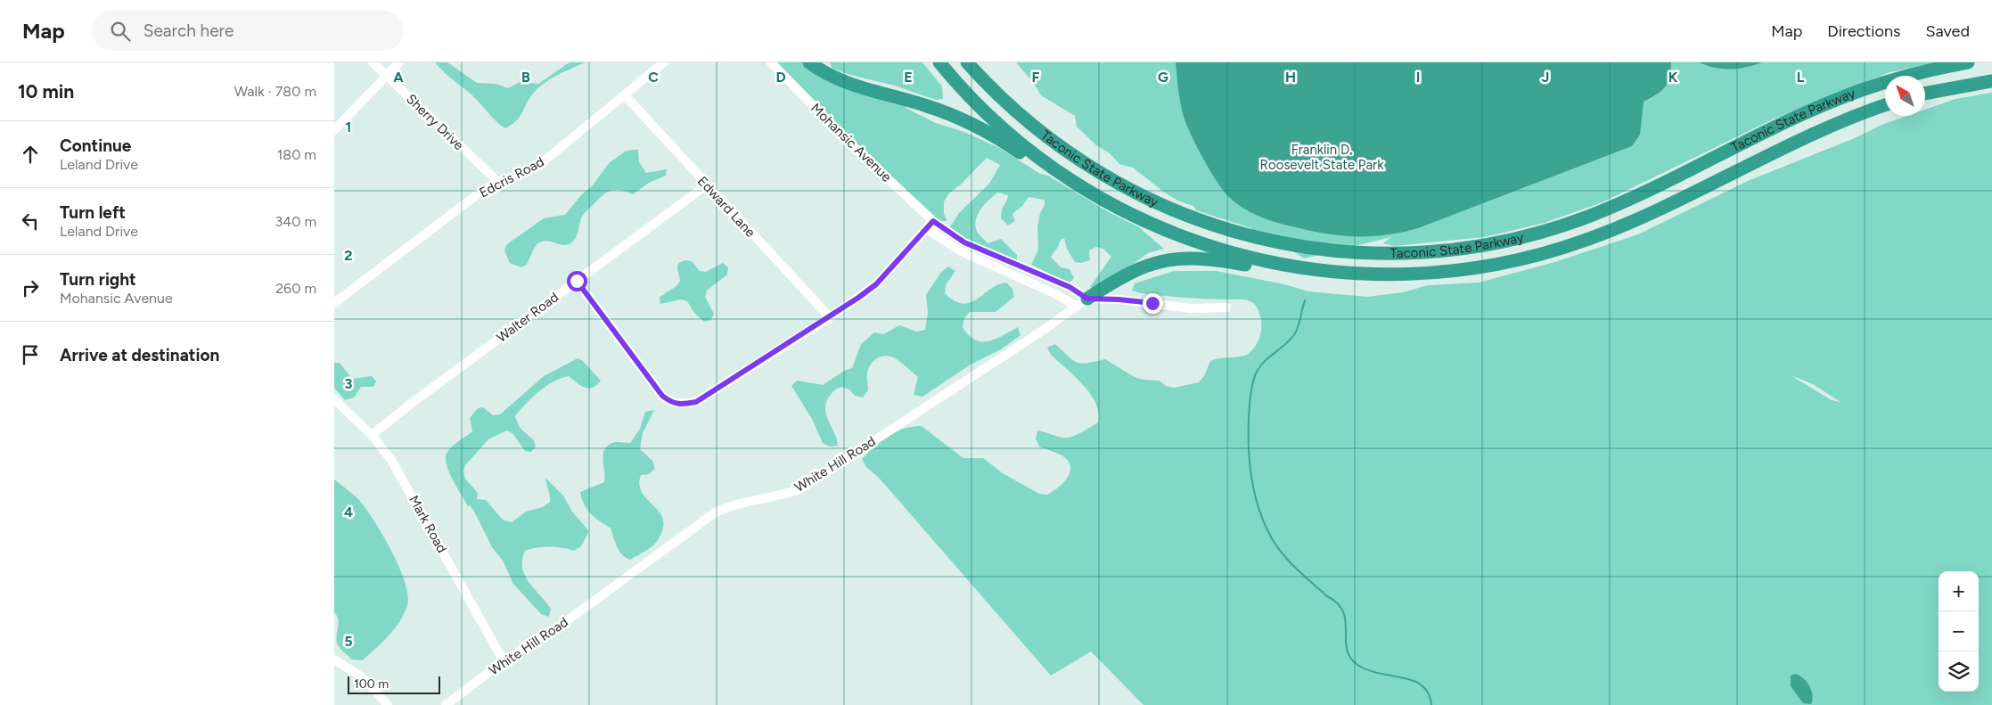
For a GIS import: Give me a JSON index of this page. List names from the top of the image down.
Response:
{
  "streets": {
    "highway": ["Taconic State Parkway"],
    "street": [
      "Sherry Drive",
      "Mohansic Avenue",
      "Edcris Road",
      "Edward Lane",
      "Walter Road",
      "White Hill Road",
      "Mark Road"
    ]
  },
  "crossings": [
    ["Sherry Drive", "Edcris Road"],
    ["Mohansic Avenue", "White Hill Road"],
    ["Edcris Road", "Edward Lane"],
    ["Edward Lane", "Walter Road"],
    ["Walter Road", "Mark Road"],
    ["White Hill Road", "Mark Road"]
  ],
  "parks": ["Franklin D. Roosevelt State Park"],
  "scale_bar": "100 m",
  "north": "top left",
  "page": {
    "header": "Map",
    "search": "Search here",
    "nav": ["Map", "Directions", "Saved"],
    "heading": ["10 min", "Walk · 780 m"],
    "list": [
      ["Continue", "Leland Drive", "180 m"],
      ["Turn left", "Leland Drive", "340 m"],
      ["Turn right", "Mohansic Avenue", "260 m"],
      "Arrive at destination"
    ],
    "map_buttons": ["+", "−"],
    "scale": "100 m"
  },
  "grid": {
    "columns": [
      "A",
      "B",
      "C",
      "D",
      "E",
      "F",
      "G",
      "H",
      "I",
      "J",
      "K",
      "L"
    ],
    "rows": [
      "1",
      "2",
      "3",
      "4",
      "5"
    ]
  }
}
